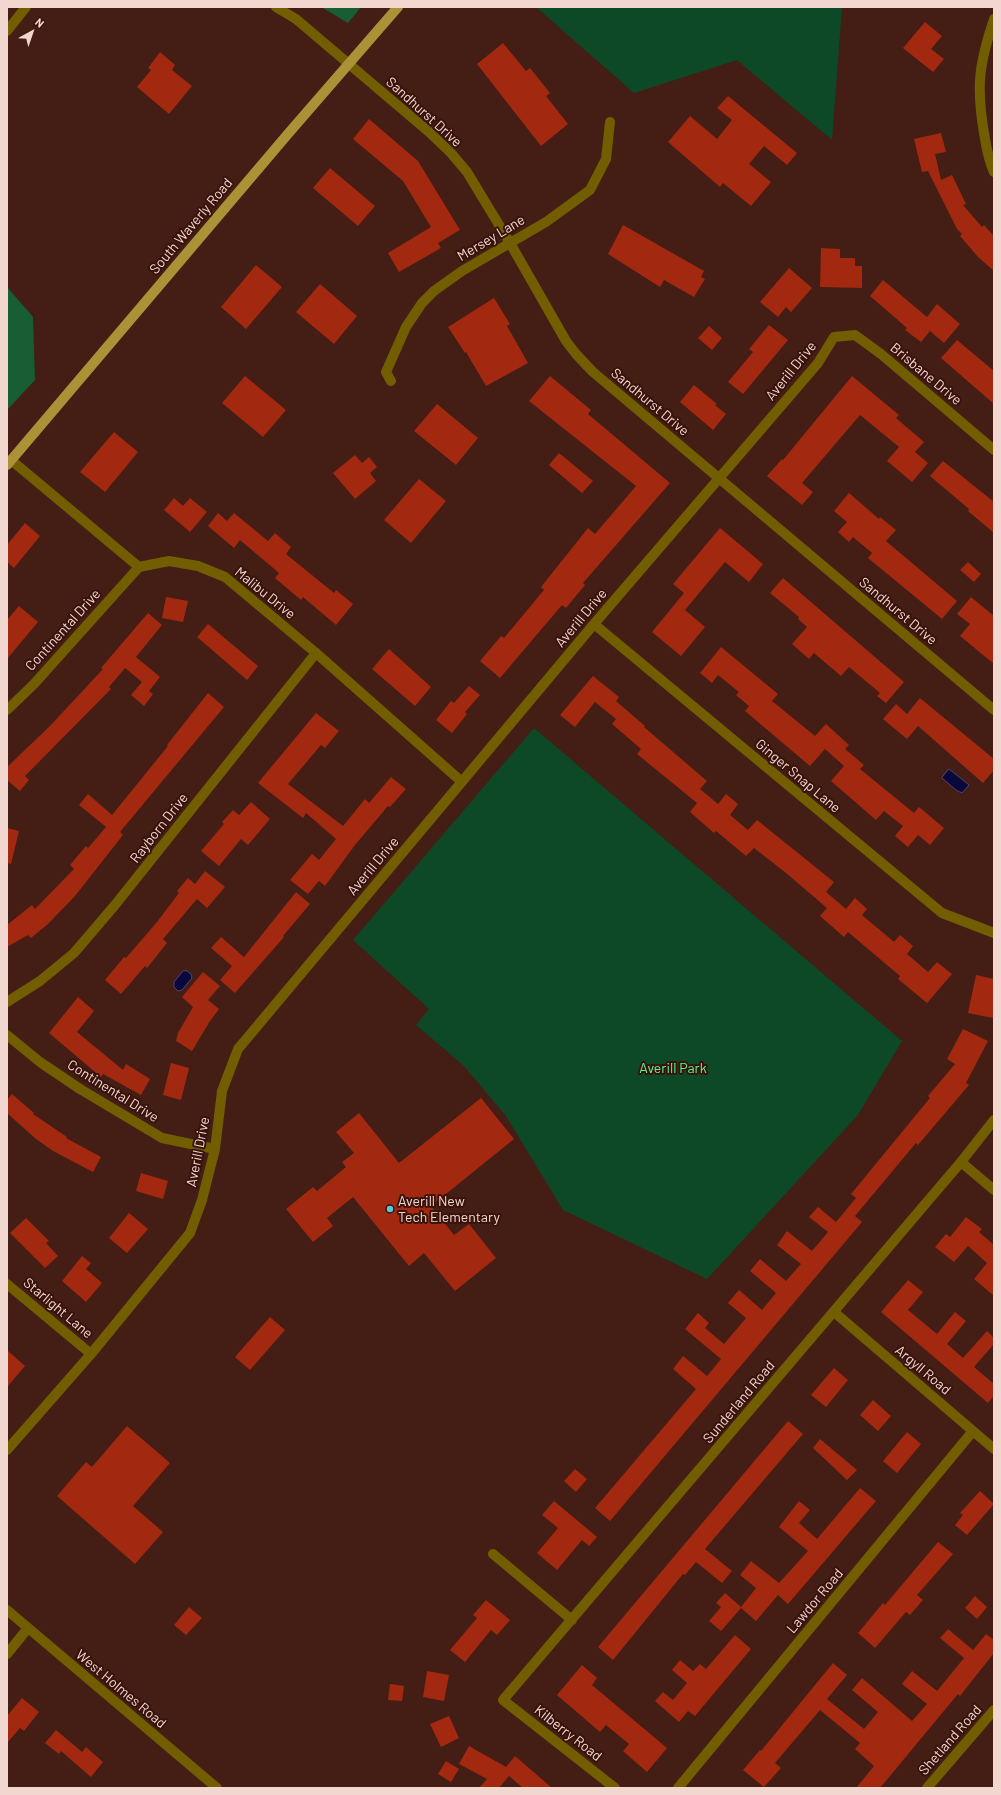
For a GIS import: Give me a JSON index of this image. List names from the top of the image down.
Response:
{
  "streets": {
    "main road": ["South Waverly Road"],
    "street": [
      "Sandhurst Drive",
      "Mersey Lane",
      "Averill Drive",
      "Brisbane Drive",
      "Malibu Drive",
      "Continental Drive",
      "Ginger Snap Lane",
      "Rayborn Drive",
      "Starlight Lane",
      "Argyll Road",
      "Sunderland Road",
      "Lawdor Road",
      "West Holmes Road",
      "Kilberry Road",
      "Shetland Road"
    ]
  },
  "crossings": [
    ["Sandhurst Drive", "South Waverly Road"],
    ["Sandhurst Drive", "Mersey Lane"],
    ["Sandhurst Drive", "Averill Drive"],
    ["Averill Drive", "Brisbane Drive"],
    ["Averill Drive", "Malibu Drive"],
    ["Averill Drive", "Continental Drive"],
    ["Averill Drive", "Ginger Snap Lane"],
    ["Averill Drive", "Starlight Lane"],
    ["Malibu Drive", "Continental Drive"],
    ["Malibu Drive", "Rayborn Drive"],
    ["Argyll Road", "Sunderland Road"],
    ["Argyll Road", "Lawdor Road"],
    ["Sunderland Road", "Kilberry Road"]
  ],
  "parks": ["Averill Park"],
  "places": ["Averill New Tech Elementary"],
  "north": "top right"
}
